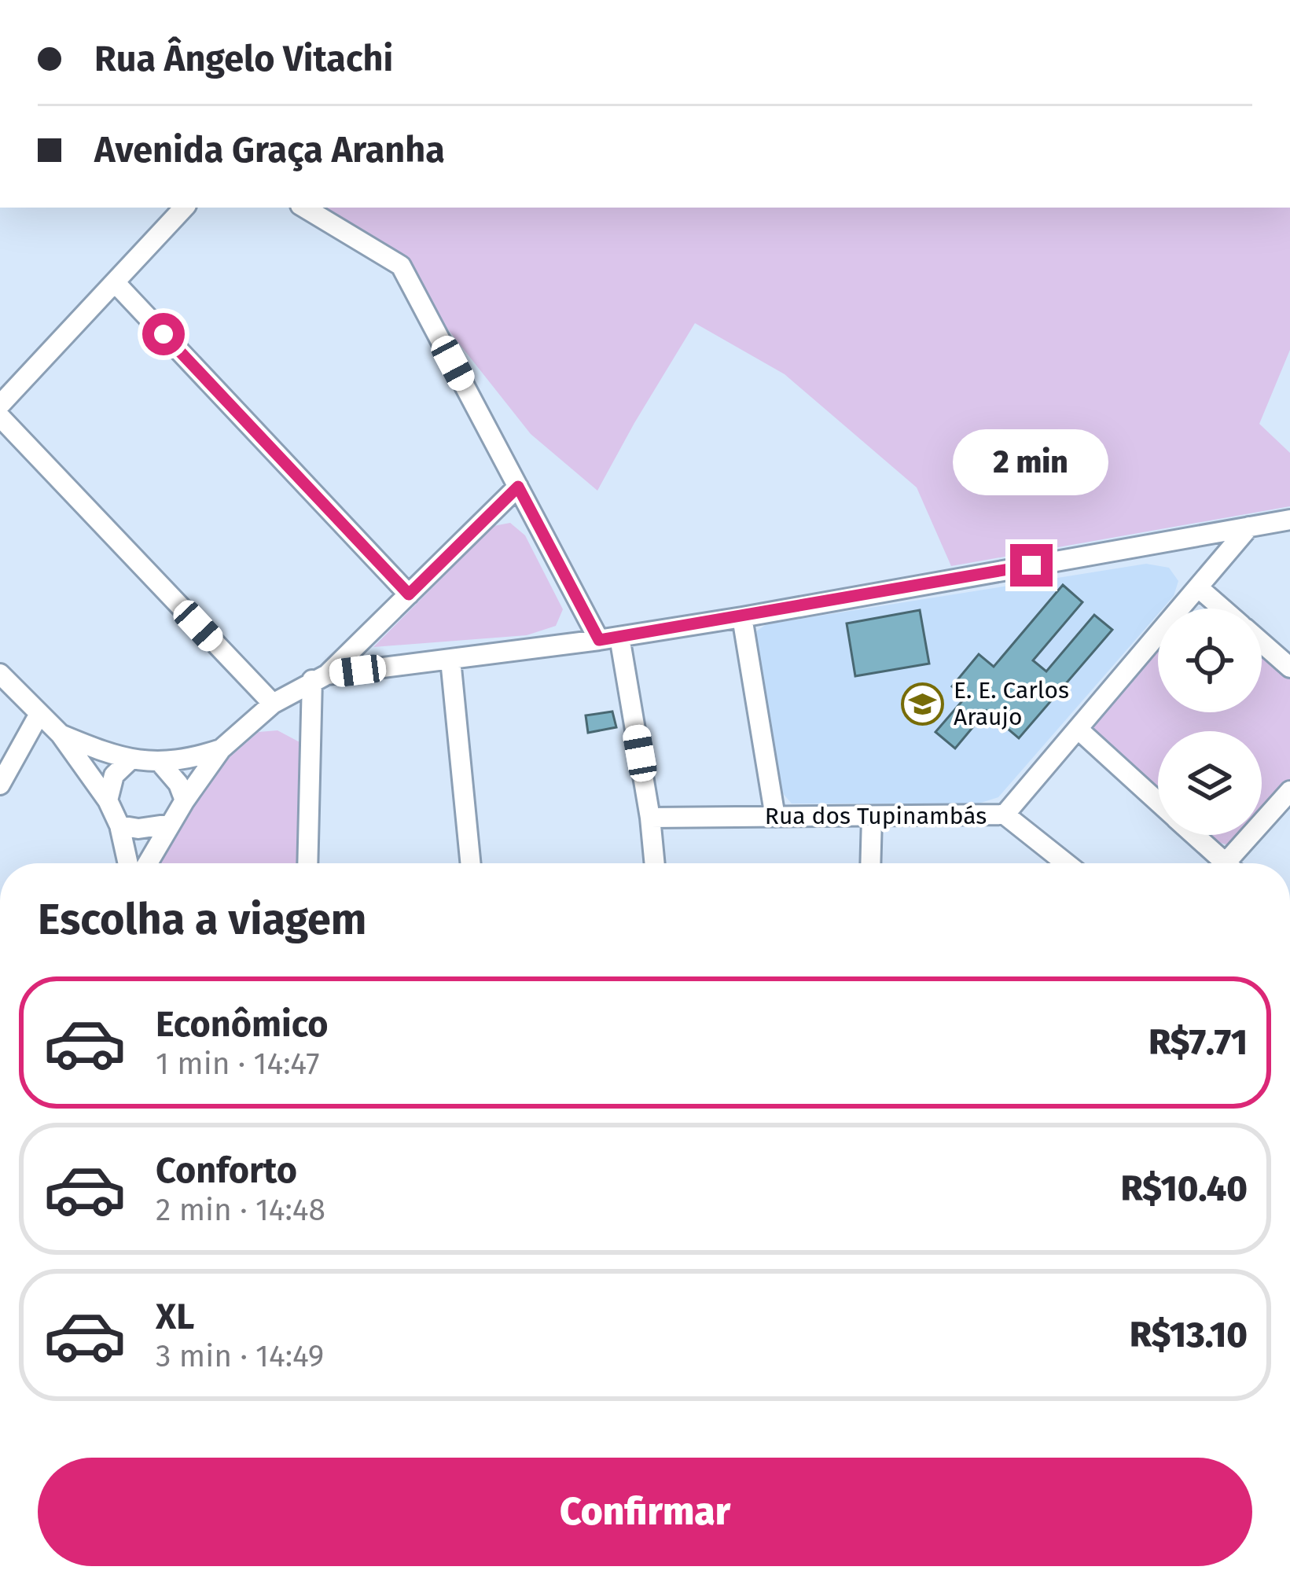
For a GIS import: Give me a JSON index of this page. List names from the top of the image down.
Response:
{
  "streets": {
    "street": ["Rua dos Tupinambás"]
  },
  "places": {
    "school or university": ["E. E. Carlos Araujo"]
  },
  "page": {
    "banner": ["Rua Ângelo Vitachi", "Avenida Graça Aranha"],
    "bubble": "2 min",
    "heading": "Escolha a viagem",
    "list": [
      {
        "name": "Econômico",
        "note": "1 min · 14:47",
        "value": "R$7.71"
      },
      {
        "name": "Conforto",
        "note": "2 min · 14:48",
        "value": "R$10.40"
      },
      {
        "name": "XL",
        "note": "3 min · 14:49",
        "value": "R$13.10"
      }
    ],
    "buttons": "Confirmar"
  }
}
